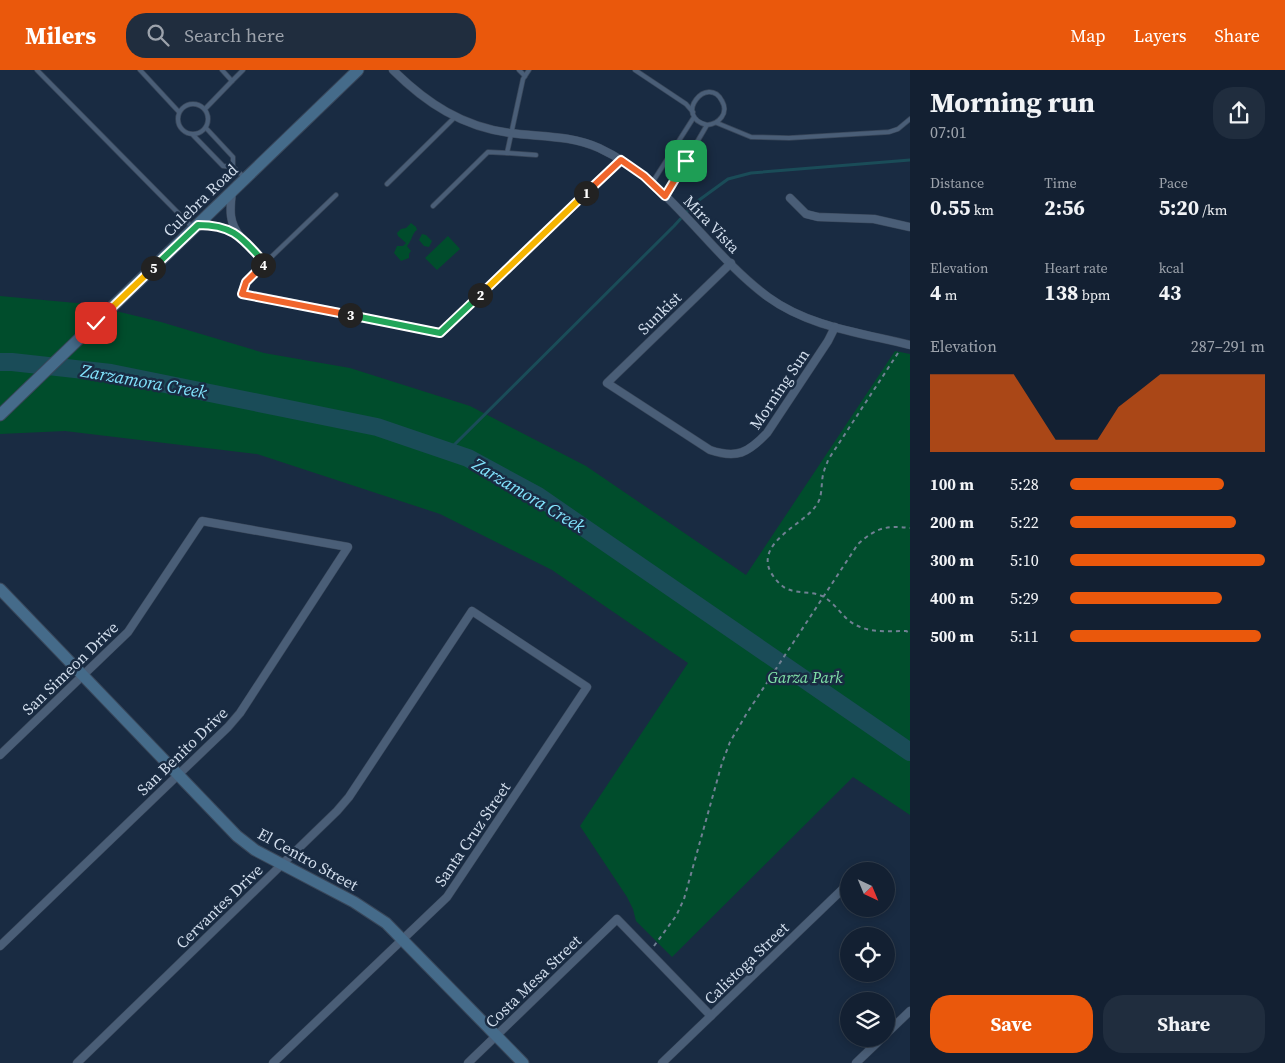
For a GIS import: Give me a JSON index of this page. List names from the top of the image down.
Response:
{
  "streets": {
    "street": [
      "Culebra Road",
      "Mira Vista",
      "Sunkist",
      "Morning Sun",
      "San Simeon Drive",
      "San Benito Drive",
      "Santa Cruz Street",
      "El Centro Street",
      "Cervantes Drive",
      "Calistoga Street",
      "Costa Mesa Street"
    ]
  },
  "crossings": [
    ["Mira Vista", "Sunkist"],
    ["Mira Vista", "Morning Sun"],
    ["Sunkist", "Morning Sun"],
    ["San Simeon Drive", "San Benito Drive"],
    ["San Simeon Drive", "El Centro Street"],
    ["San Benito Drive", "El Centro Street"],
    ["Santa Cruz Street", "El Centro Street"],
    ["Santa Cruz Street", "Cervantes Drive"],
    ["El Centro Street", "Cervantes Drive"],
    ["El Centro Street", "Costa Mesa Street"]
  ],
  "water": ["Zarzamora Creek"],
  "parks": ["Garza Park"],
  "north": "bottom right",
  "page": {
    "header": "Milers",
    "search": "Search here",
    "nav": ["Map", "Layers", "Share"],
    "heading": ["Morning run", "07:01"],
    "stats": [
      ["Distance", "0.55 km"],
      ["Time", "2:56"],
      ["Pace", "5:20 /km"],
      ["Elevation", "4 m"],
      ["Heart rate", "138 bpm"],
      ["kcal", "43"]
    ],
    "pins": [
      "1",
      "4",
      "5",
      "2",
      "3"
    ],
    "chart": ["Elevation", "287–291 m"],
    "list": [
      {
        "name": "100 m",
        "note": "5:28"
      },
      {
        "name": "200 m",
        "note": "5:22"
      },
      {
        "name": "300 m",
        "note": "5:10"
      },
      {
        "name": "400 m",
        "note": "5:29"
      },
      {
        "name": "500 m",
        "note": "5:11"
      }
    ],
    "buttons": ["Save", "Share"]
  }
}
